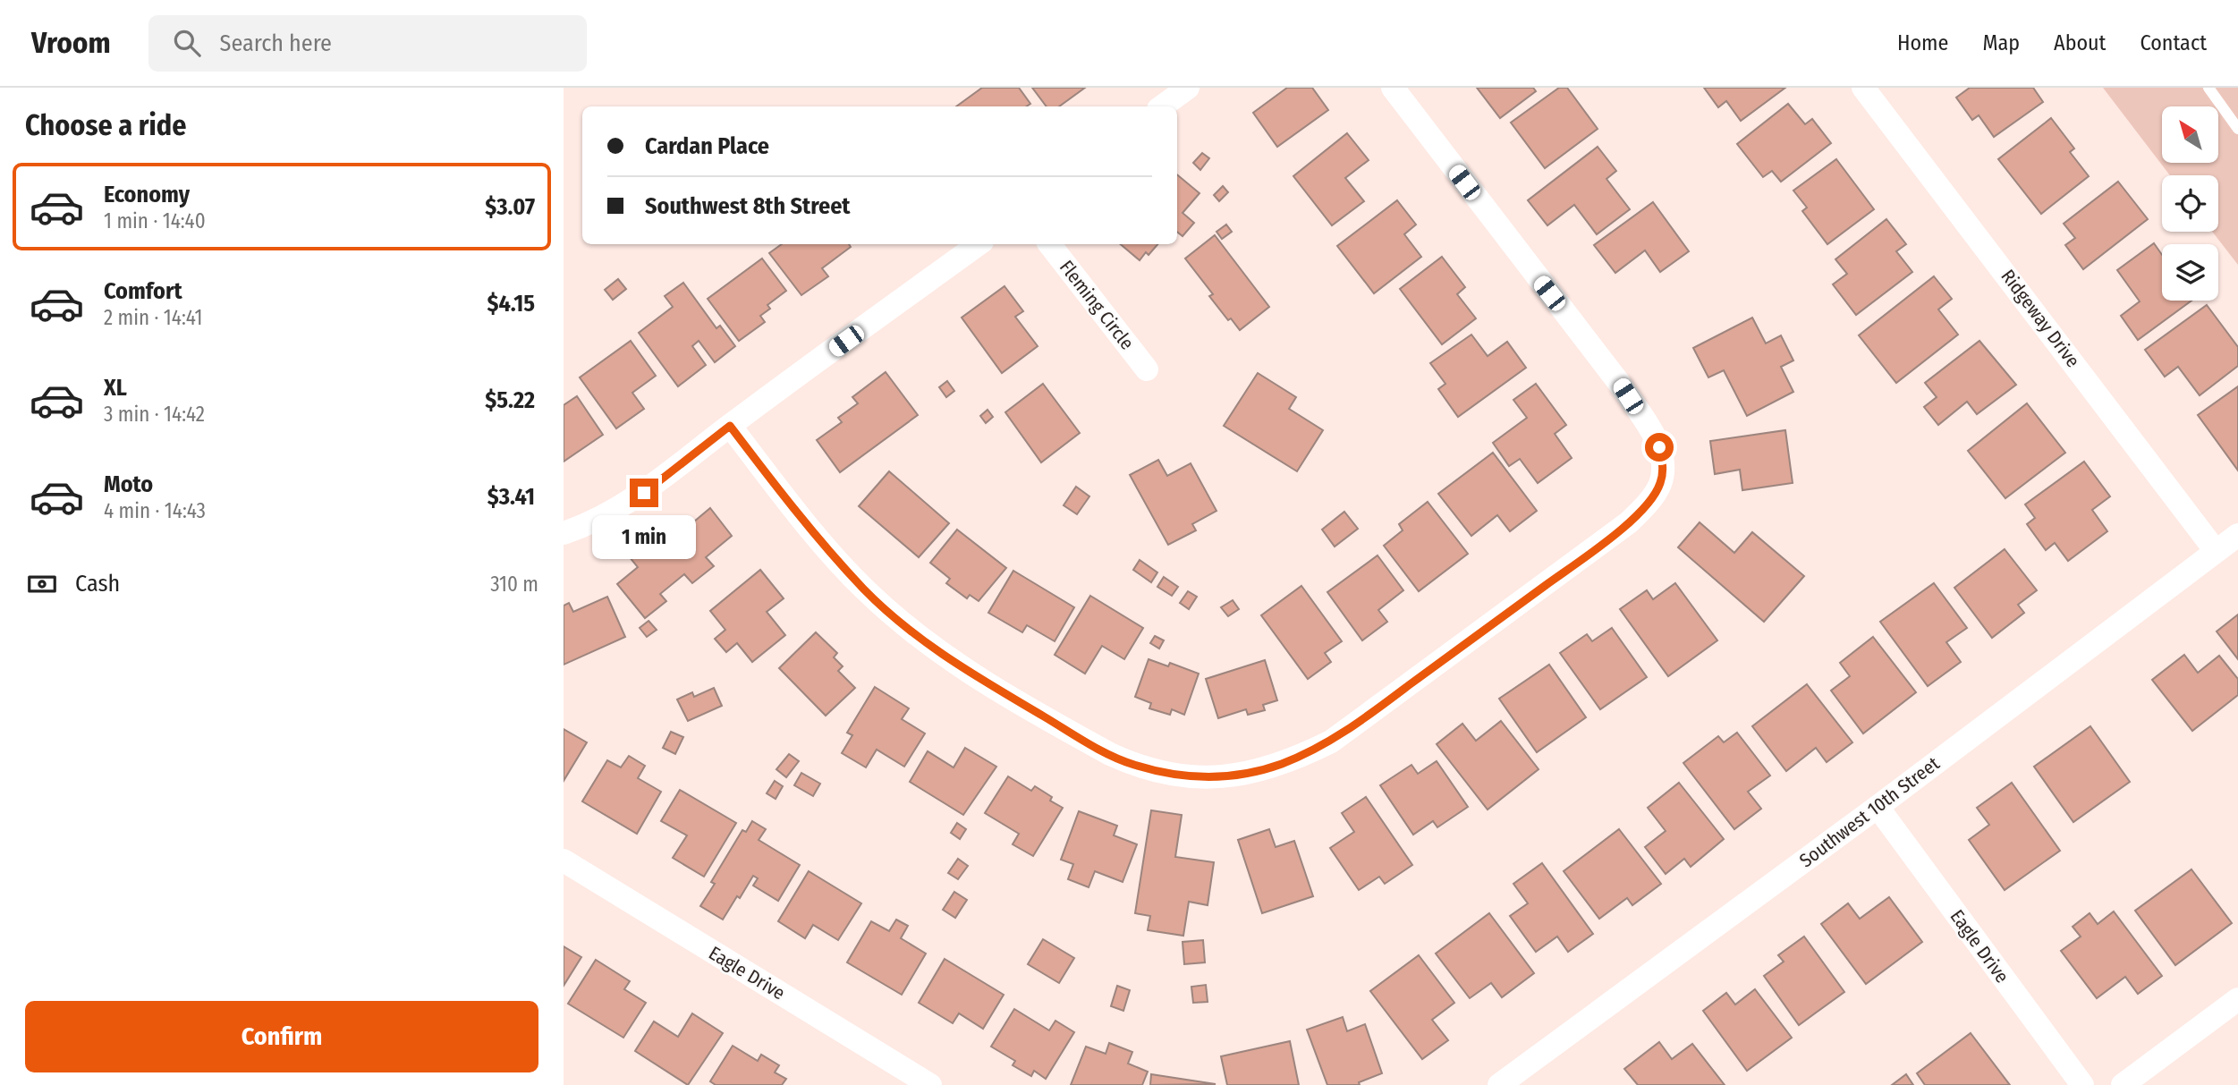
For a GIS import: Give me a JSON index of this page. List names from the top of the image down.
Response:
{
  "streets": {
    "street": [
      "Fleming Circle",
      "Ridgeway Drive",
      "Southwest 10th Street",
      "Eagle Drive"
    ]
  },
  "crossings": [
    ["Ridgeway Drive", "Southwest 10th Street"],
    ["Southwest 10th Street", "Eagle Drive"]
  ],
  "north": "top left",
  "page": {
    "header": "Vroom",
    "search": "Search here",
    "nav": [
      "Home",
      "Map",
      "About",
      "Contact"
    ],
    "heading": "Choose a ride",
    "banner": ["Cardan Place", "Southwest 8th Street"],
    "list": [
      {
        "name": "Economy",
        "note": "1 min · 14:40",
        "value": "$3.07"
      },
      {
        "name": "Comfort",
        "note": "2 min · 14:41",
        "value": "$4.15"
      },
      {
        "name": "XL",
        "note": "3 min · 14:42",
        "value": "$5.22"
      },
      {
        "name": "Moto",
        "note": "4 min · 14:43",
        "value": "$3.41"
      }
    ],
    "bubble": "1 min",
    "pay": ["Cash", "310 m"],
    "buttons": "Confirm"
  }
}
